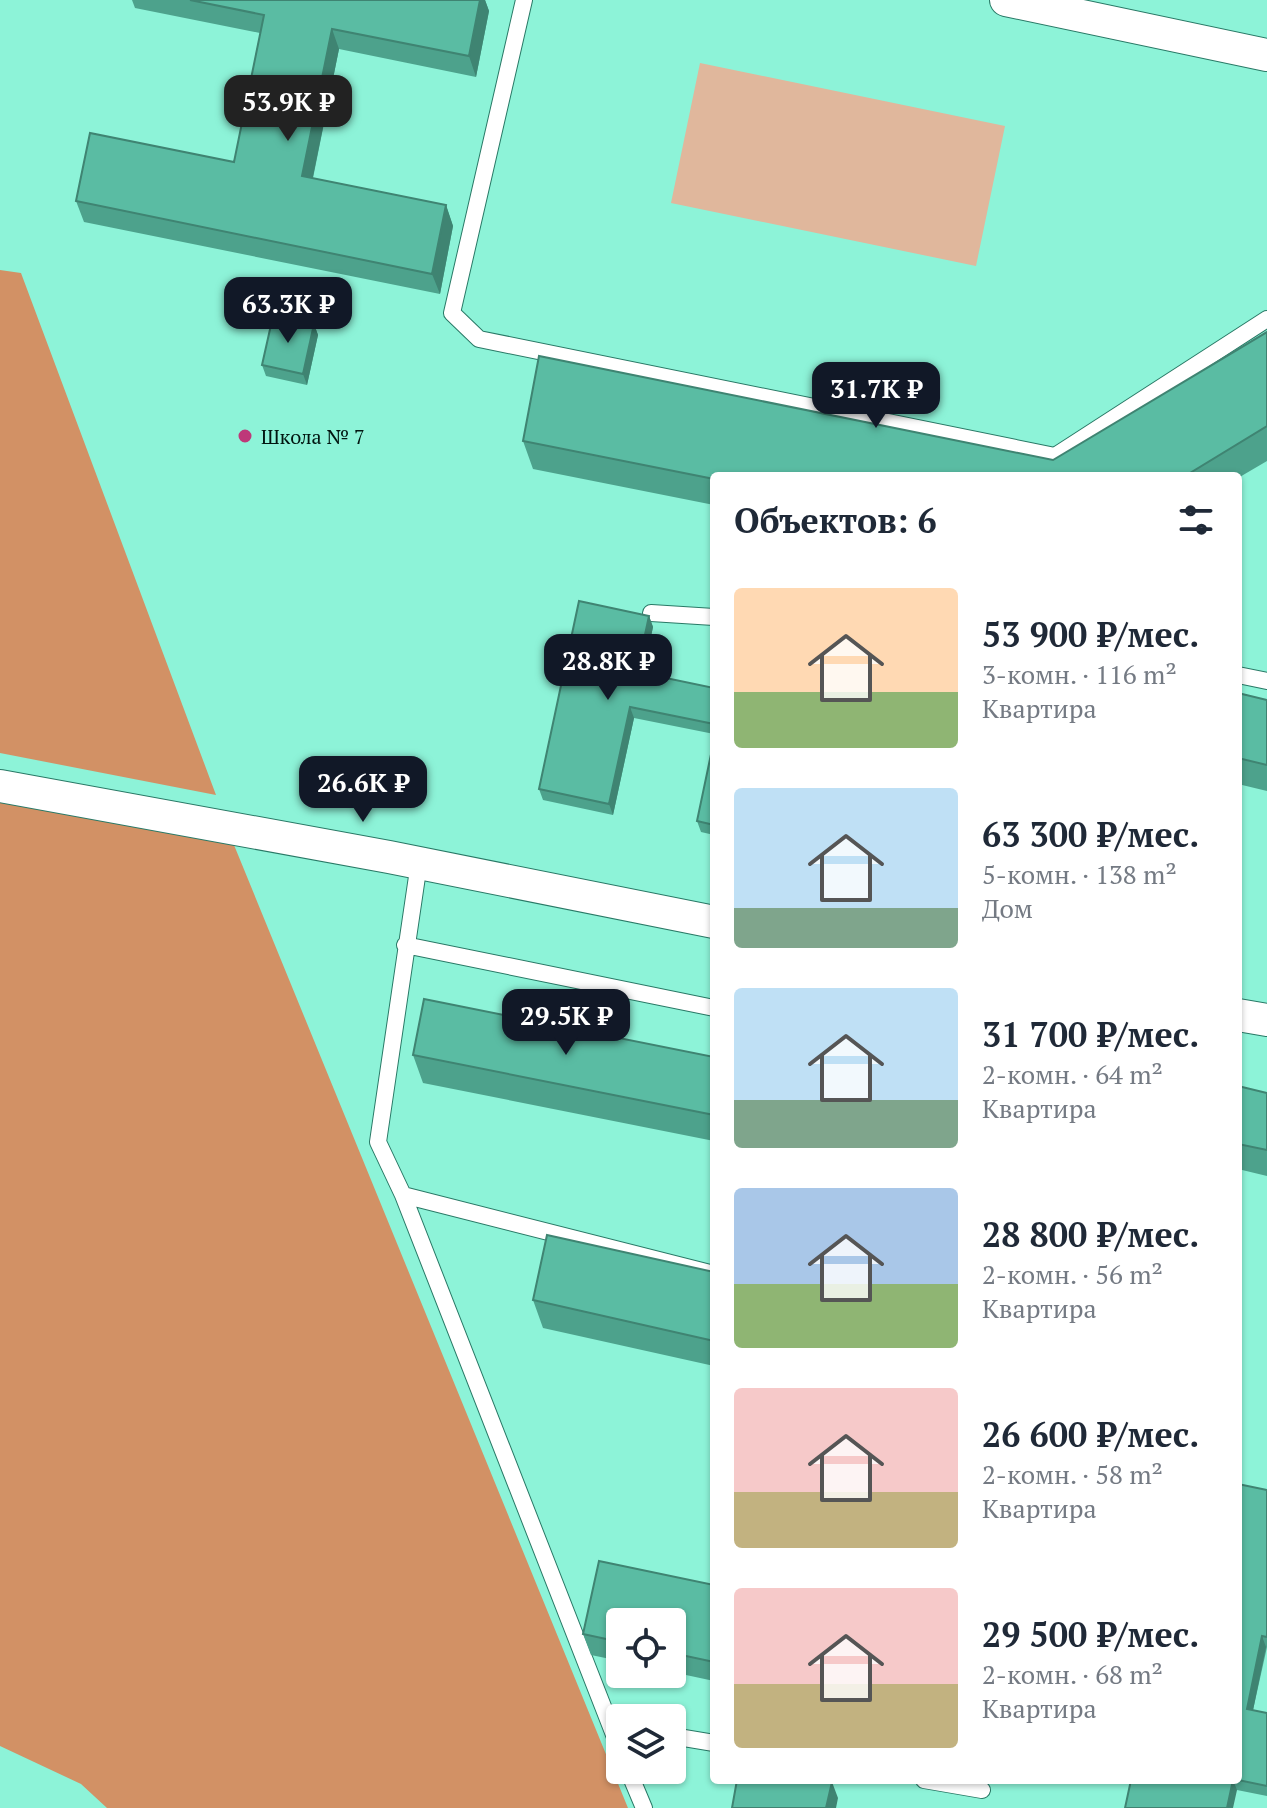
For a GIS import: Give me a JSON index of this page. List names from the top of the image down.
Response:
{
  "places": ["Школа № 7"],
  "page": {
    "price": [
      "53.9K ₽",
      "63.3K ₽",
      "31.7K ₽",
      "28.8K ₽",
      "26.6K ₽",
      "29.5K ₽"
    ],
    "heading": "Объектов: 6",
    "list": [
      {
        "name": "53 900 ₽/мес.",
        "note": "3-комн. · 116 m² · Квартира"
      },
      {
        "name": "63 300 ₽/мес.",
        "note": "5-комн. · 138 m² · Дом"
      },
      {
        "name": "31 700 ₽/мес.",
        "note": "2-комн. · 64 m² · Квартира"
      },
      {
        "name": "28 800 ₽/мес.",
        "note": "2-комн. · 56 m² · Квартира"
      },
      {
        "name": "26 600 ₽/мес.",
        "note": "2-комн. · 58 m² · Квартира"
      },
      {
        "name": "29 500 ₽/мес.",
        "note": "2-комн. · 68 m² · Квартира"
      }
    ]
  }
}
